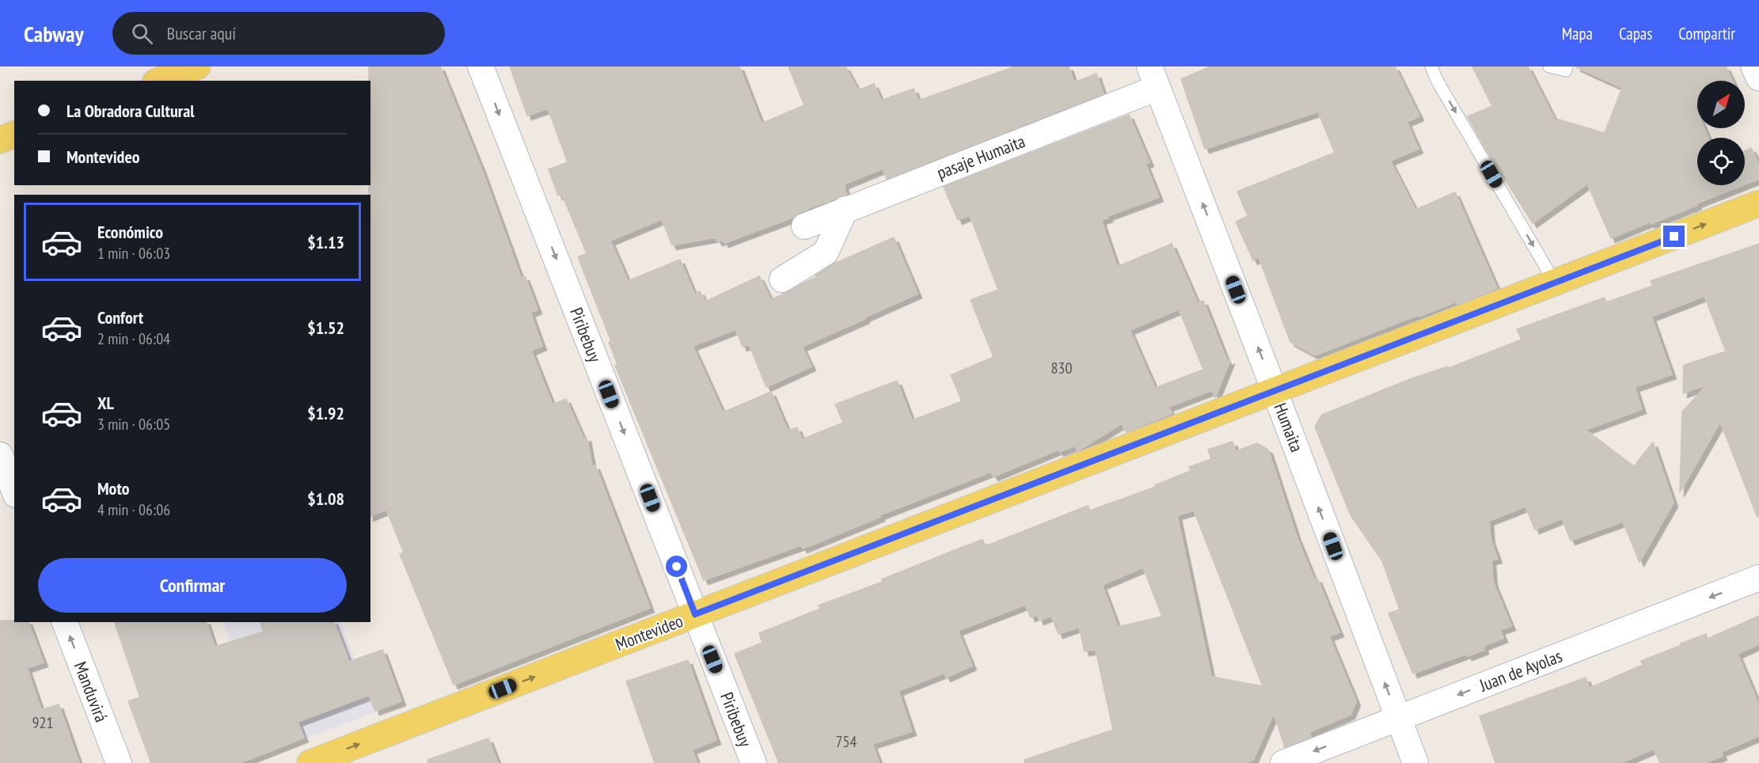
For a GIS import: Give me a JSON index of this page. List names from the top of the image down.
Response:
{
  "streets": {
    "main road": ["Montevideo"],
    "street": [
      "pasaje Humaita",
      "Piribebuy",
      "Humaita",
      "Juan de Ayolas",
      "Manduvirá"
    ]
  },
  "crossings": [
    ["pasaje Humaita", "Humaita"],
    ["Piribebuy", "Montevideo"],
    ["Humaita", "Montevideo"],
    ["Humaita", "Juan de Ayolas"]
  ],
  "one_way": [
    "Piribebuy",
    "Humaita",
    "Montevideo",
    "Juan de Ayolas",
    "Manduvirá"
  ],
  "house_numbers": ["830", "921", "754"],
  "north": "top right",
  "page": {
    "header": "Cabway",
    "search": "Buscar aquí",
    "nav": ["Mapa", "Capas", "Compartir"],
    "banner": ["La Obradora Cultural", "Montevideo"],
    "list": [
      {
        "name": "Económico",
        "note": "1 min · 06:03",
        "value": "$1.13"
      },
      {
        "name": "Confort",
        "note": "2 min · 06:04",
        "value": "$1.52"
      },
      {
        "name": "XL",
        "note": "3 min · 06:05",
        "value": "$1.92"
      },
      {
        "name": "Moto",
        "note": "4 min · 06:06",
        "value": "$1.08"
      }
    ],
    "buttons": "Confirmar"
  }
}
